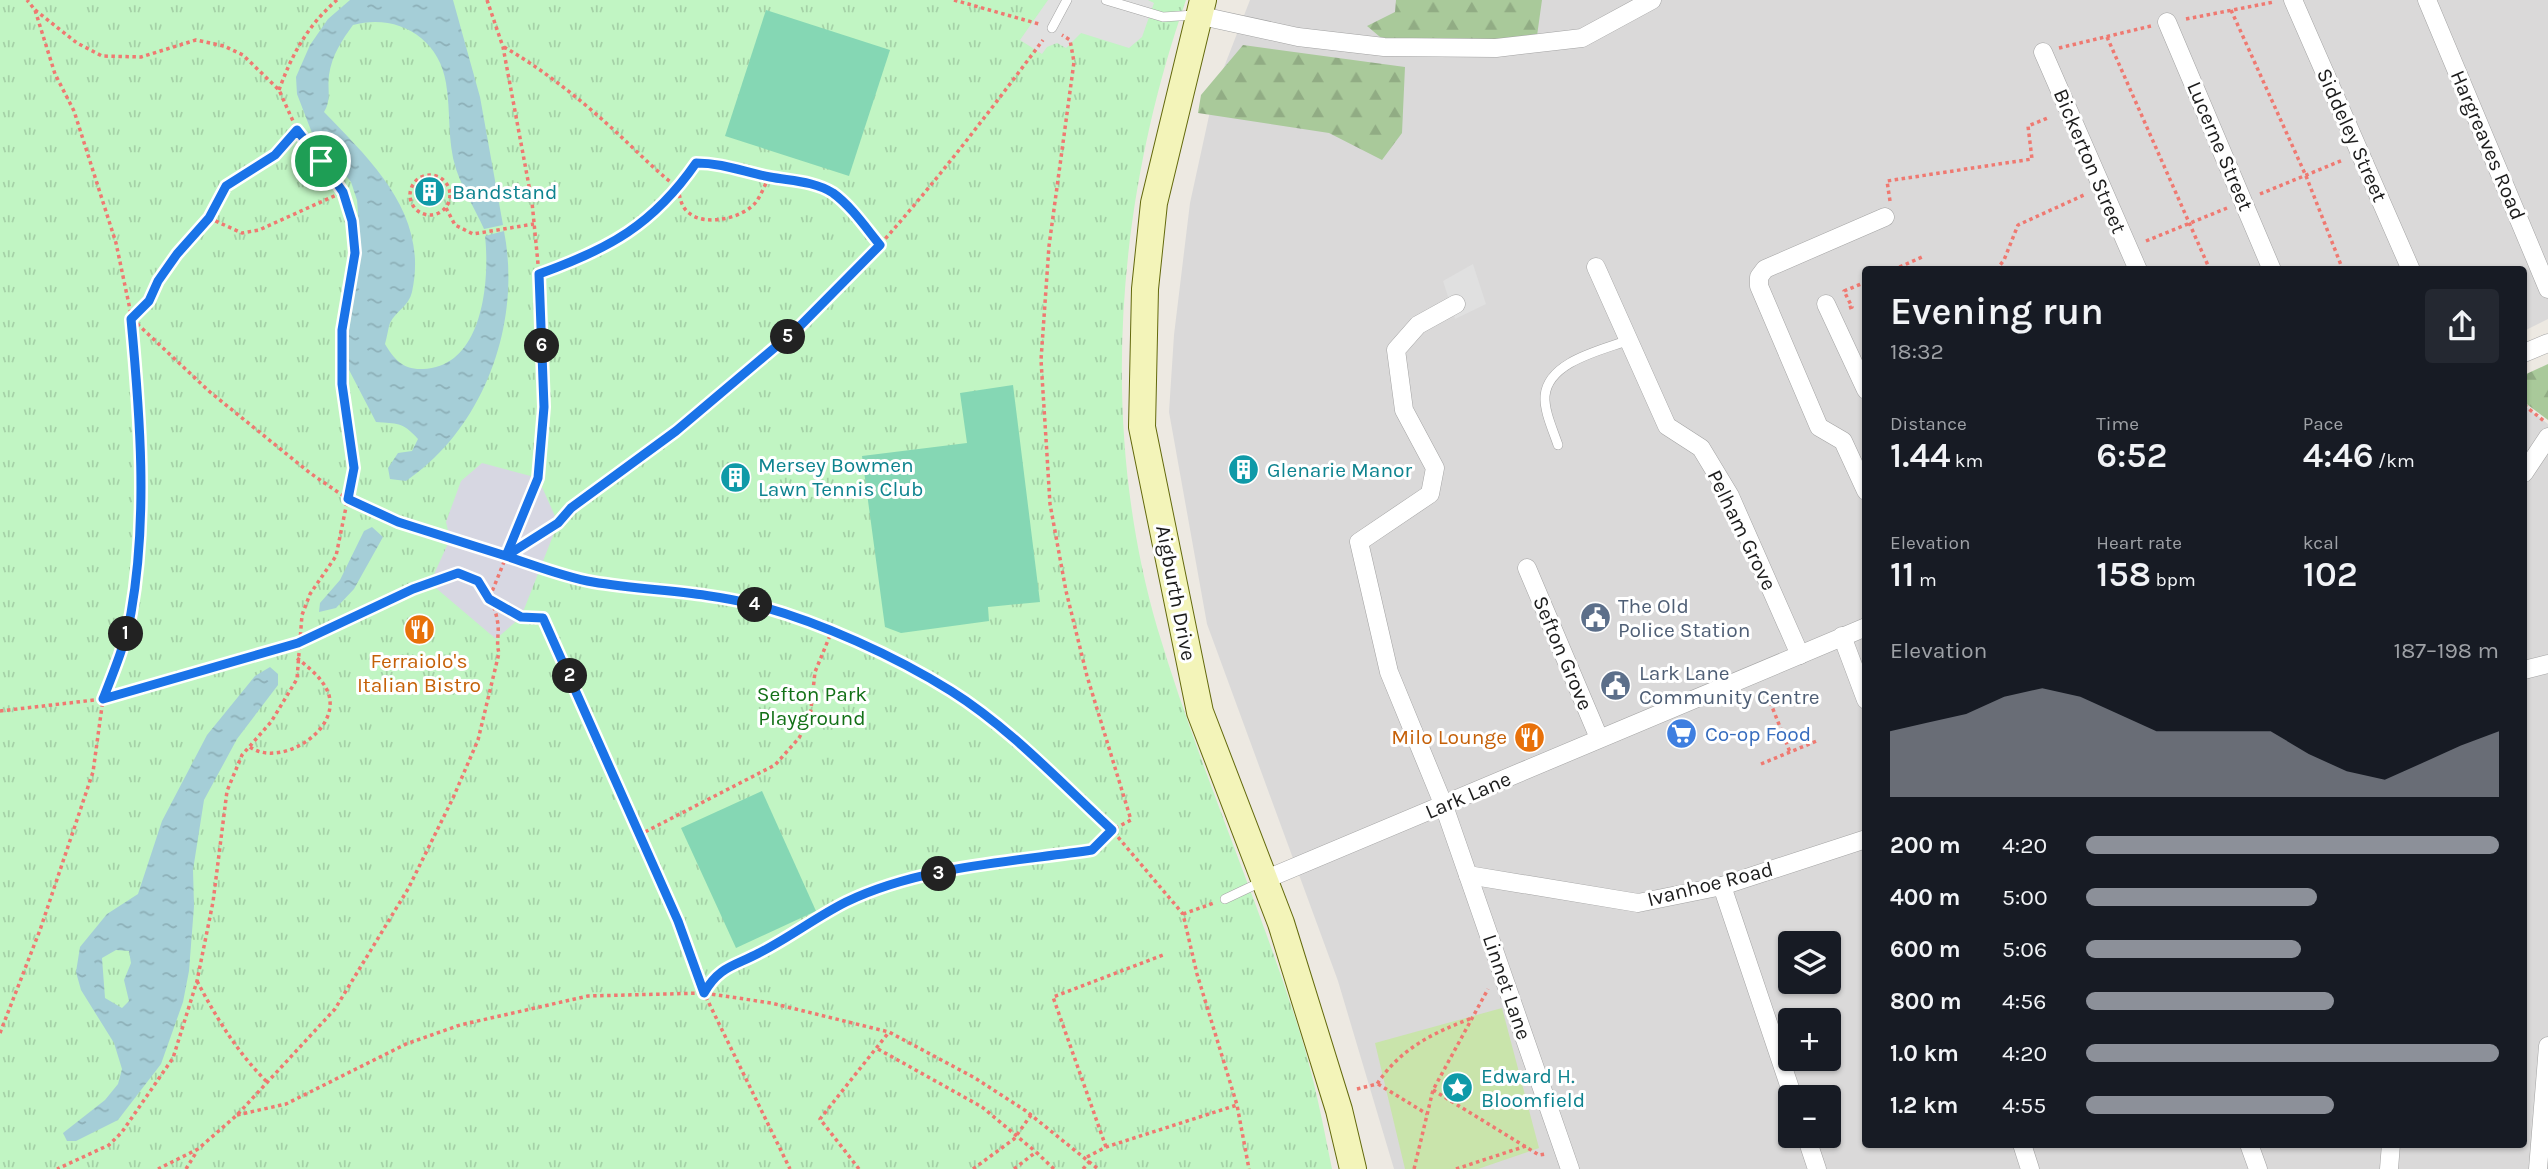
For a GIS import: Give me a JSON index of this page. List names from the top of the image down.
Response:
{
  "streets": {
    "street": [
      "Siddeley Street",
      "Hargreaves Road",
      "Lucerne Street",
      "Bickerton Street",
      "Pelham Grove",
      "Aigburth Drive",
      "Sefton Grove",
      "Lark Lane",
      "Ivanhoe Road",
      "Linnet Lane"
    ]
  },
  "crossings": [
    ["Pelham Grove", "Lark Lane"],
    ["Aigburth Drive", "Lark Lane"],
    ["Sefton Grove", "Lark Lane"],
    ["Lark Lane", "Linnet Lane"],
    ["Ivanhoe Road", "Linnet Lane"]
  ],
  "parks": ["Sefton Park Playground"],
  "places": {
    "building": ["Bandstand", "Glenarie Manor", "Mersey Bowmen Lawn Tennis Club"],
    "public building": ["The Old Police Station", "Lark Lane Community Centre"],
    "restaurant": ["Ferraiolo's Italian Bistro", "Milo Lounge"],
    "supermarket": ["Co-op Food"],
    "place": ["Edward H. Bloomfield"]
  },
  "page": {
    "heading": ["Evening run", "18:32"],
    "pins": [
      "5",
      "6",
      "4",
      "1",
      "2",
      "3"
    ],
    "stats": [
      ["Distance", "1.44 km"],
      ["Time", "6:52"],
      ["Pace", "4:46 /km"],
      ["Elevation", "11 m"],
      ["Heart rate", "158 bpm"],
      ["kcal", "102"]
    ],
    "chart": ["Elevation", "187–198 m"],
    "list": [
      {
        "name": "200 m",
        "note": "4:20"
      },
      {
        "name": "400 m",
        "note": "5:00"
      },
      {
        "name": "600 m",
        "note": "5:06"
      },
      {
        "name": "800 m",
        "note": "4:56"
      },
      {
        "name": "1.0 km",
        "note": "4:20"
      },
      {
        "name": "1.2 km",
        "note": "4:55"
      }
    ],
    "map_buttons": ["+", "−"]
  }
}
